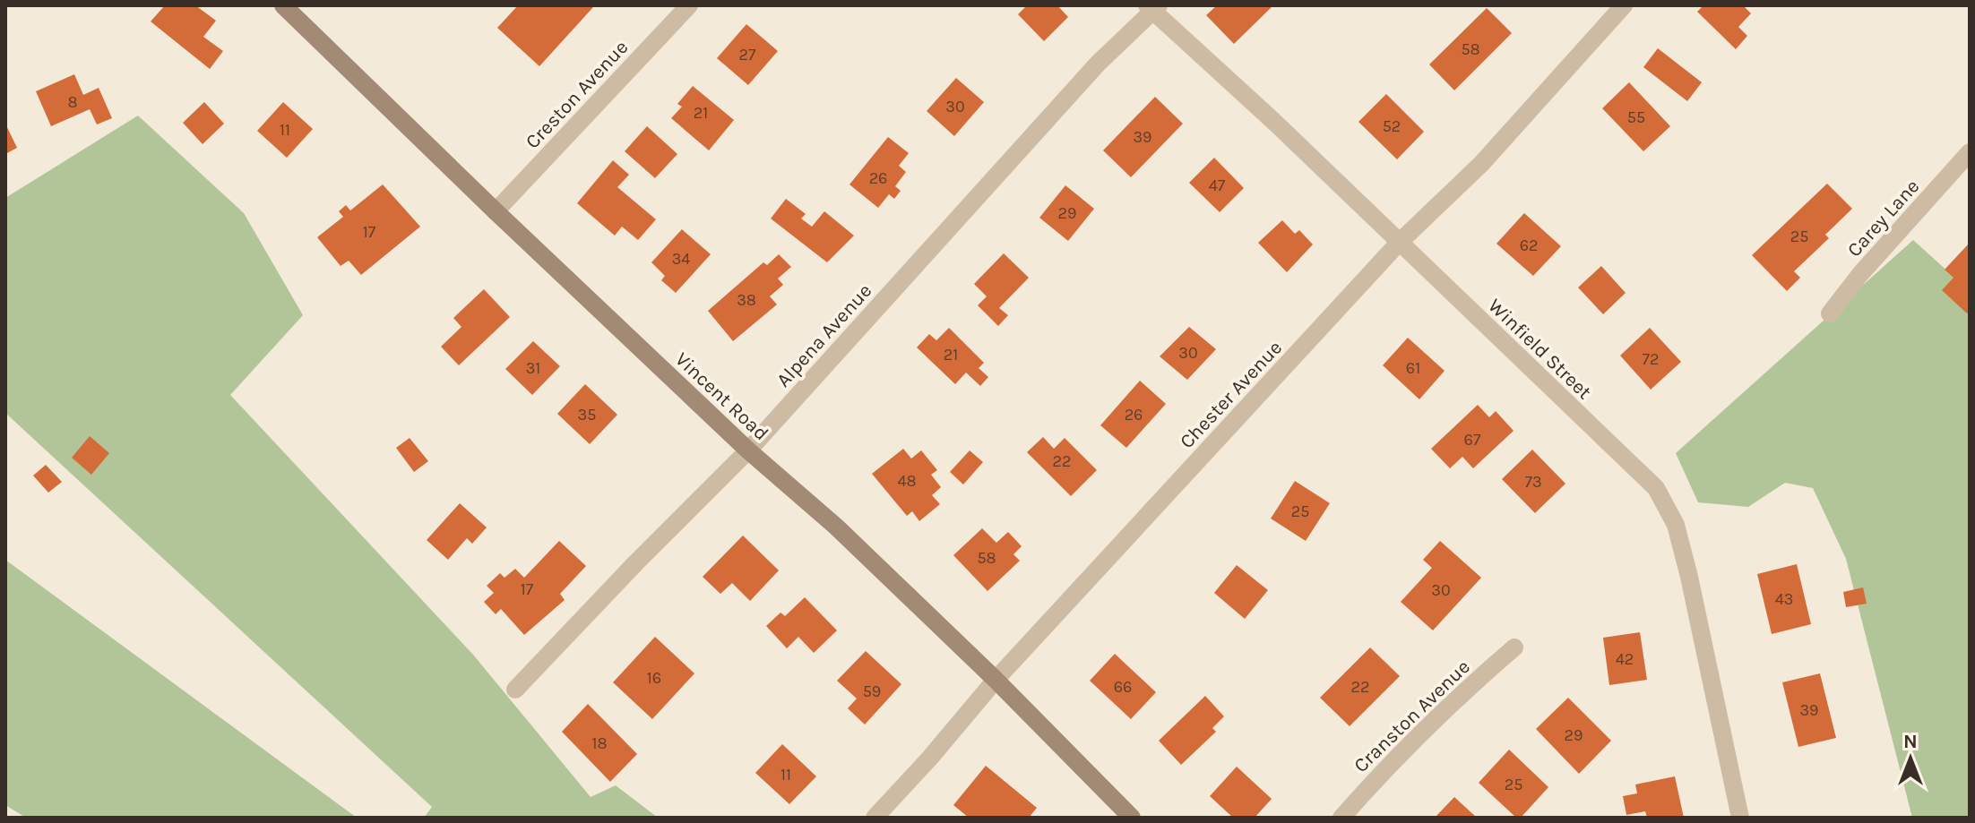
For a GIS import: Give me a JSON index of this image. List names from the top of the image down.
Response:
{
  "streets": {
    "street": [
      "Creston Avenue",
      "Carey Lane",
      "Alpena Avenue",
      "Winfield Street",
      "Chester Avenue",
      "Vincent Road",
      "Cranston Avenue"
    ]
  },
  "crossings": [
    ["Creston Avenue", "Vincent Road"],
    ["Alpena Avenue", "Winfield Street"],
    ["Alpena Avenue", "Vincent Road"],
    ["Winfield Street", "Chester Avenue"],
    ["Chester Avenue", "Vincent Road"]
  ],
  "house_numbers": [
    "58",
    "27",
    "8",
    "30",
    "21",
    "55",
    "52",
    "11",
    "39",
    "26",
    "47",
    "29",
    "17",
    "25",
    "62",
    "34",
    "38",
    "30",
    "21",
    "72",
    "31",
    "61",
    "35",
    "26",
    "67",
    "22",
    "48",
    "73",
    "25",
    "58",
    "17",
    "30",
    "43",
    "42",
    "16",
    "66",
    "22",
    "59",
    "39",
    "29",
    "18",
    "11",
    "25"
  ],
  "north": "top"
}
